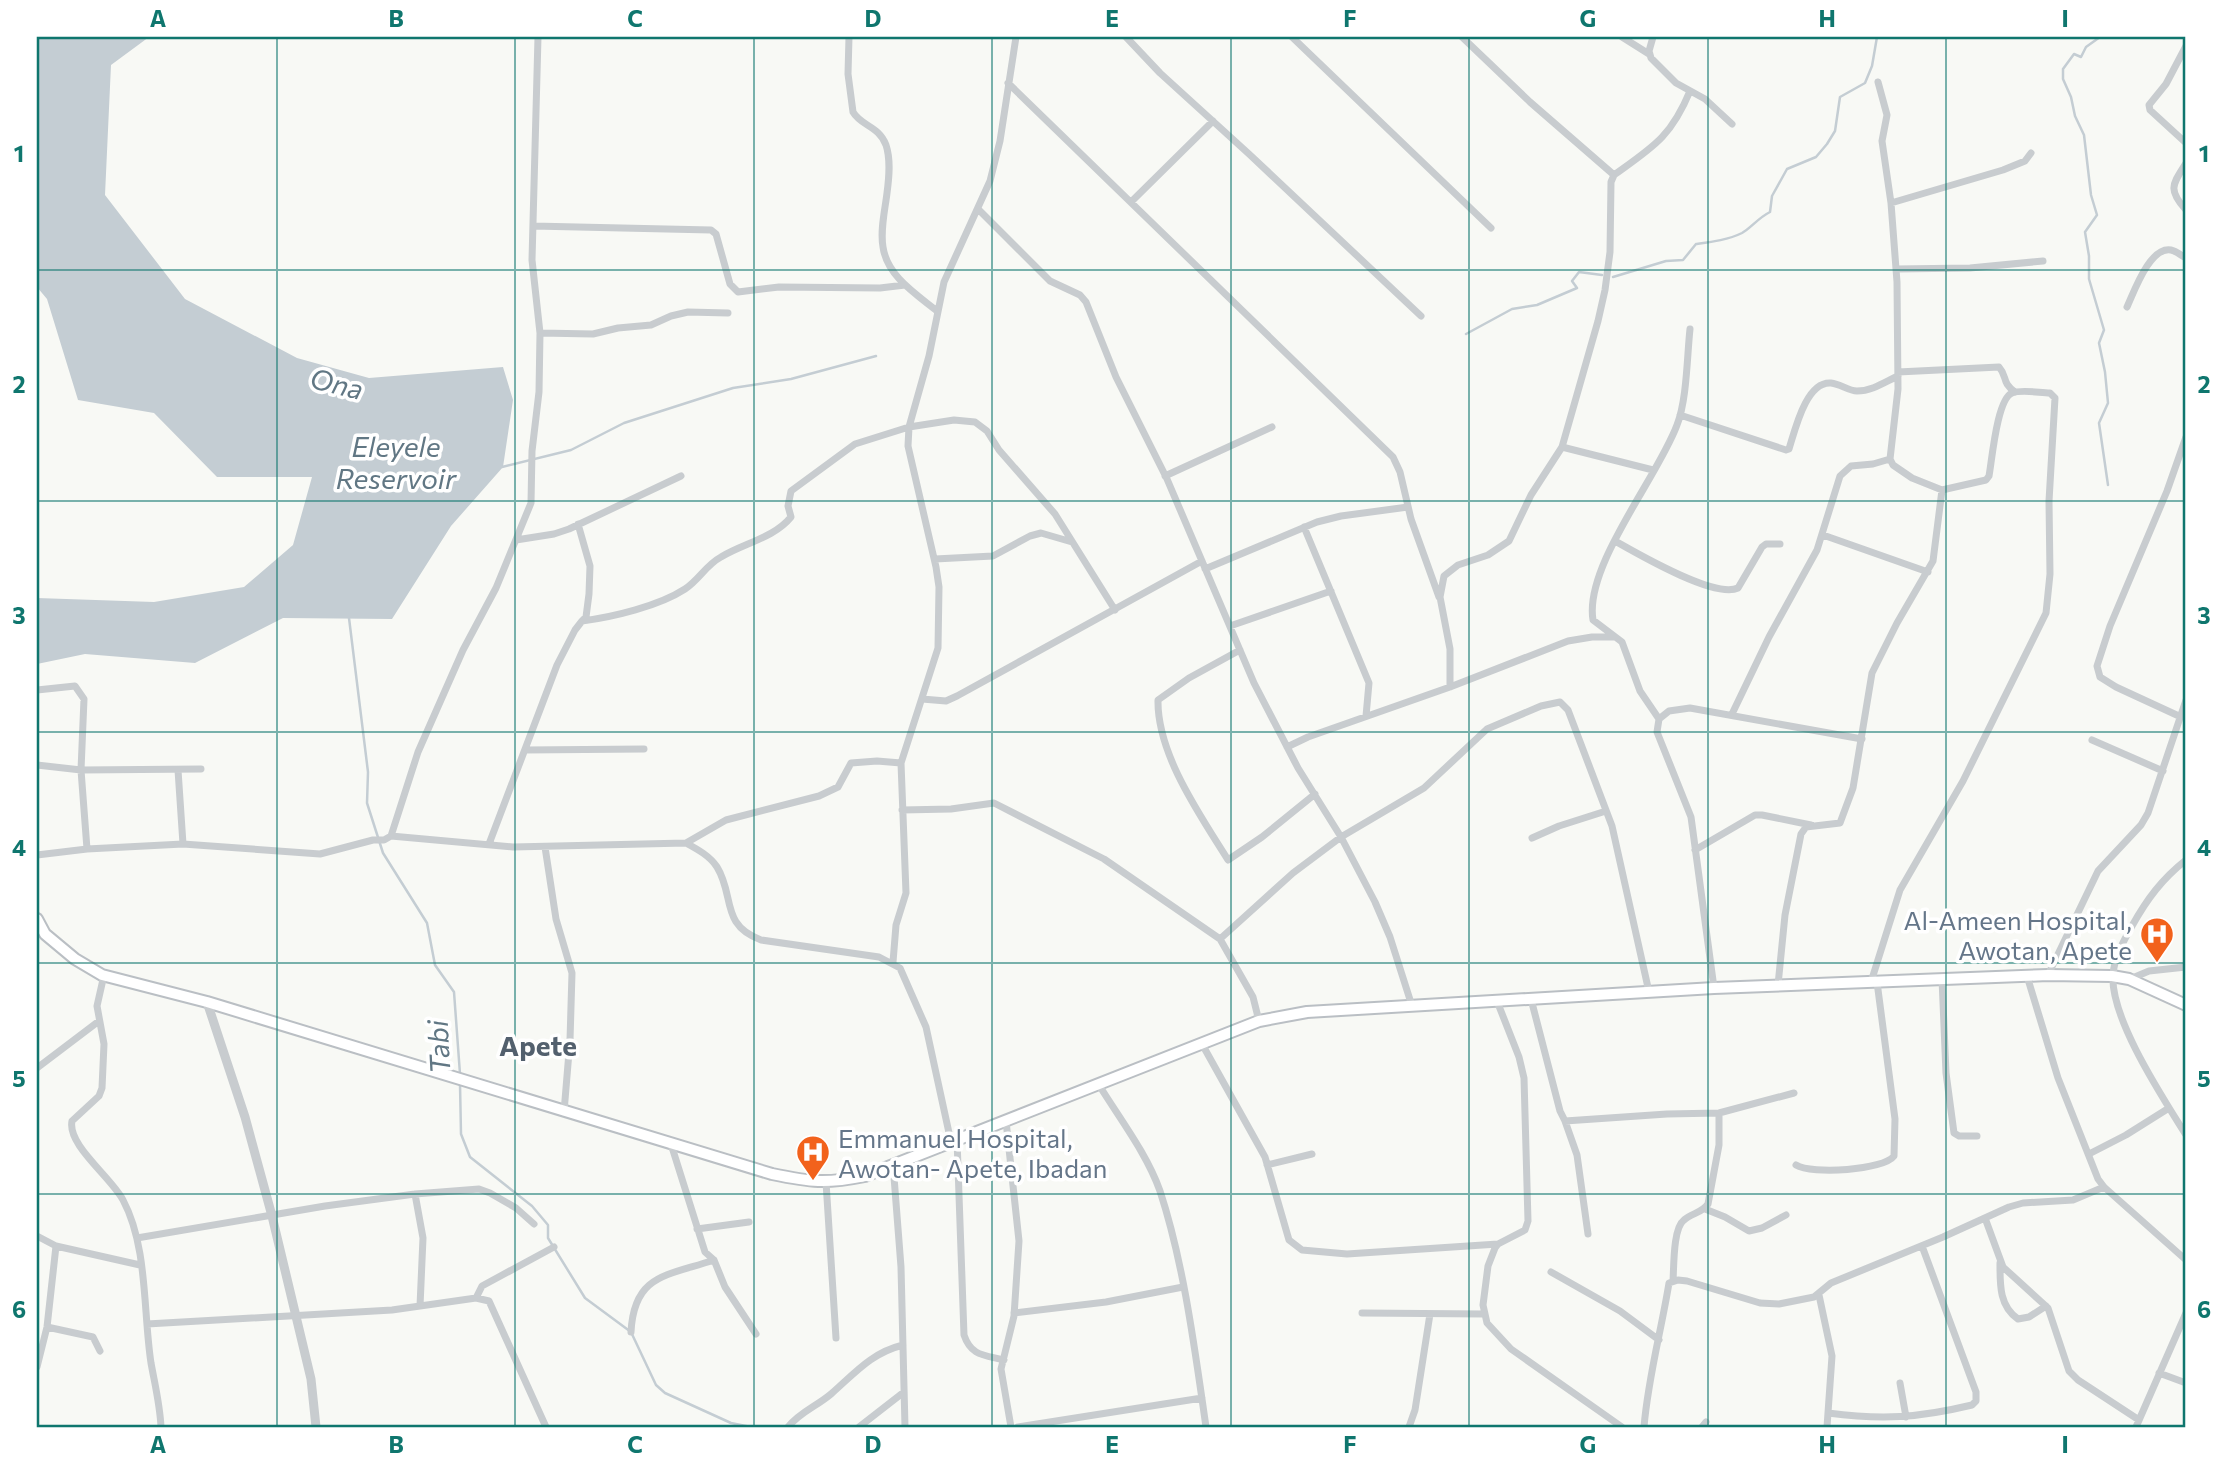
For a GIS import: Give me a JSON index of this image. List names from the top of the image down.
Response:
{
  "districts": ["Apete"],
  "water": ["Ona", "Eleyele Reservoir", "Tabi"],
  "places": {
    "hospital": ["Al-Ameen Hospital, Awotan, Apete", "Emmanuel Hospital, Awotan- Apete, Ibadan"]
  },
  "grid": {
    "columns": [
      "A",
      "B",
      "C",
      "D",
      "E",
      "F",
      "G",
      "H",
      "I"
    ],
    "rows": [
      "1",
      "2",
      "3",
      "4",
      "5",
      "6"
    ]
  }
}
